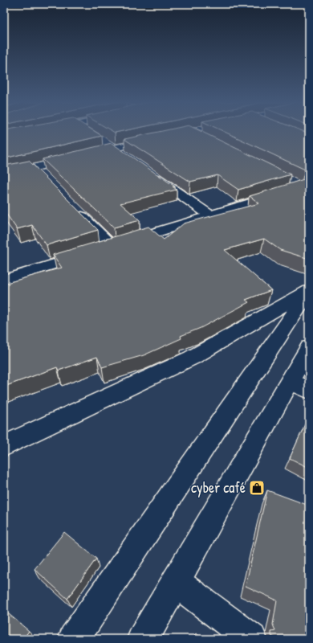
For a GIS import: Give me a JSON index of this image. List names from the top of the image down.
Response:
{
  "places": {
    "shop": ["cyber café"]
  }
}
